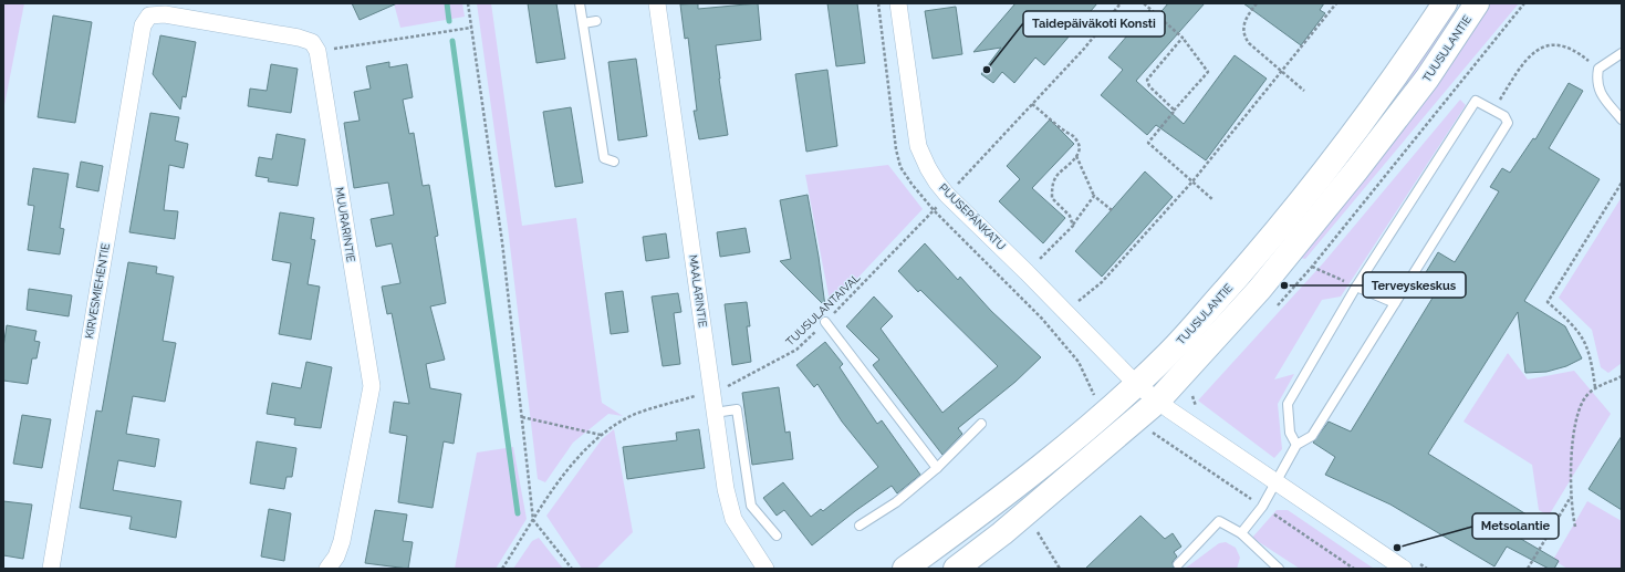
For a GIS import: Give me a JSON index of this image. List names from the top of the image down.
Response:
{
  "streets": {
    "main road": ["TUUSULANTIE"],
    "street": [
      "PUUSEPÄNKATU",
      "MUURARINTIE",
      "KIRVESMIEHENTIE",
      "MAALARINTIE"
    ],
    "path": ["TUUSULANTAIVAL"]
  },
  "crossings": [
    ["TUUSULANTIE", "PUUSEPÄNKATU"],
    ["PUUSEPÄNKATU", "TUUSULANTAIVAL"],
    ["MUURARINTIE", "KIRVESMIEHENTIE"],
    ["MAALARINTIE", "TUUSULANTAIVAL"]
  ],
  "places": ["Taidepäiväkoti Konsti", "Terveyskeskus", "Metsolantie"]
}
